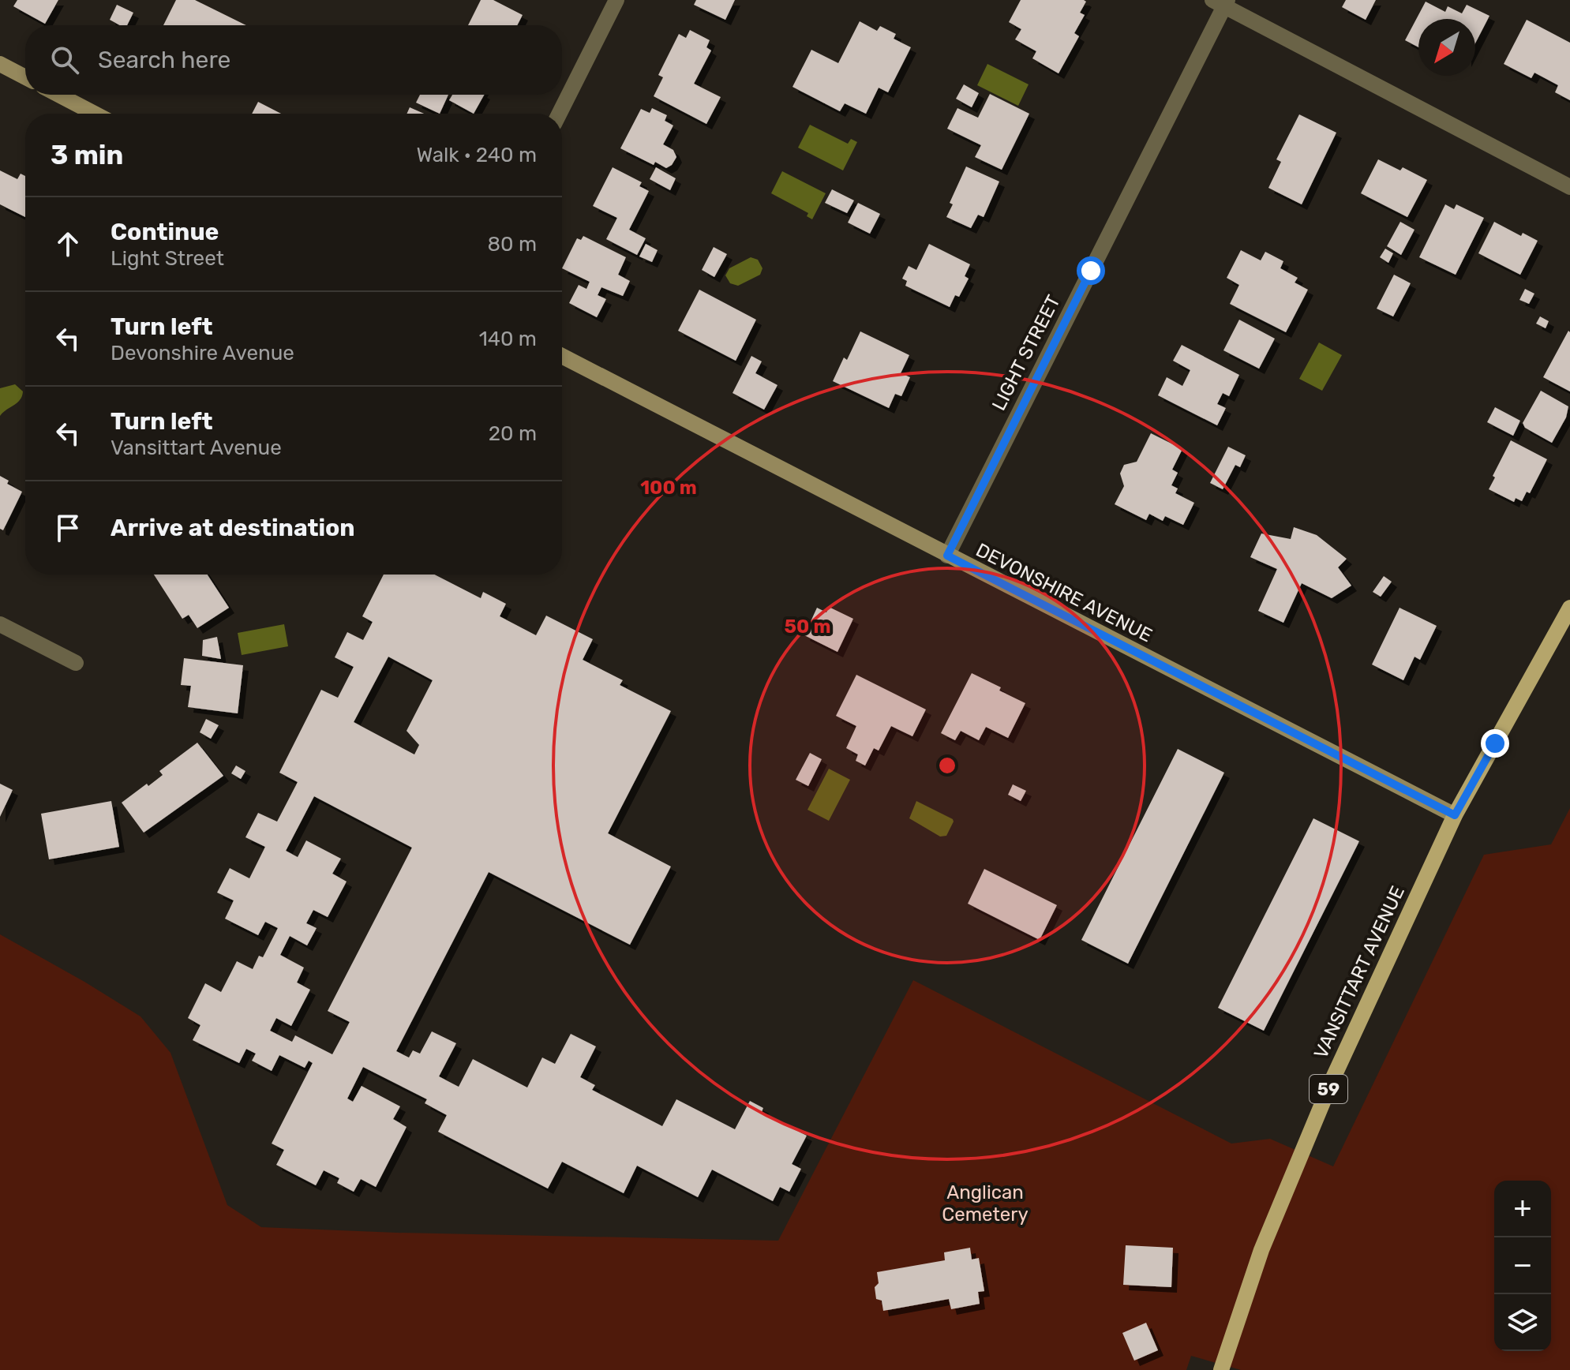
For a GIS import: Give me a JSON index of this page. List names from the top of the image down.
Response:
{
  "streets": {
    "main road": ["DEVONSHIRE AVENUE", "VANSITTART AVENUE", "59"],
    "street": ["LIGHT STREET"]
  },
  "crossings": [
    ["LIGHT STREET", "DEVONSHIRE AVENUE"],
    ["DEVONSHIRE AVENUE", "VANSITTART AVENUE"]
  ],
  "parks": ["Anglican Cemetery"],
  "north": "bottom left",
  "page": {
    "search": "Search here",
    "heading": ["3 min", "Walk · 240 m"],
    "list": [
      ["Continue", "Light Street", "80 m"],
      ["Turn left", "Devonshire Avenue", "140 m"],
      ["Turn left", "Vansittart Avenue", "20 m"],
      "Arrive at destination"
    ],
    "map_buttons": ["+", "−"]
  },
  "rings": ["100 m", "50 m"]
}
